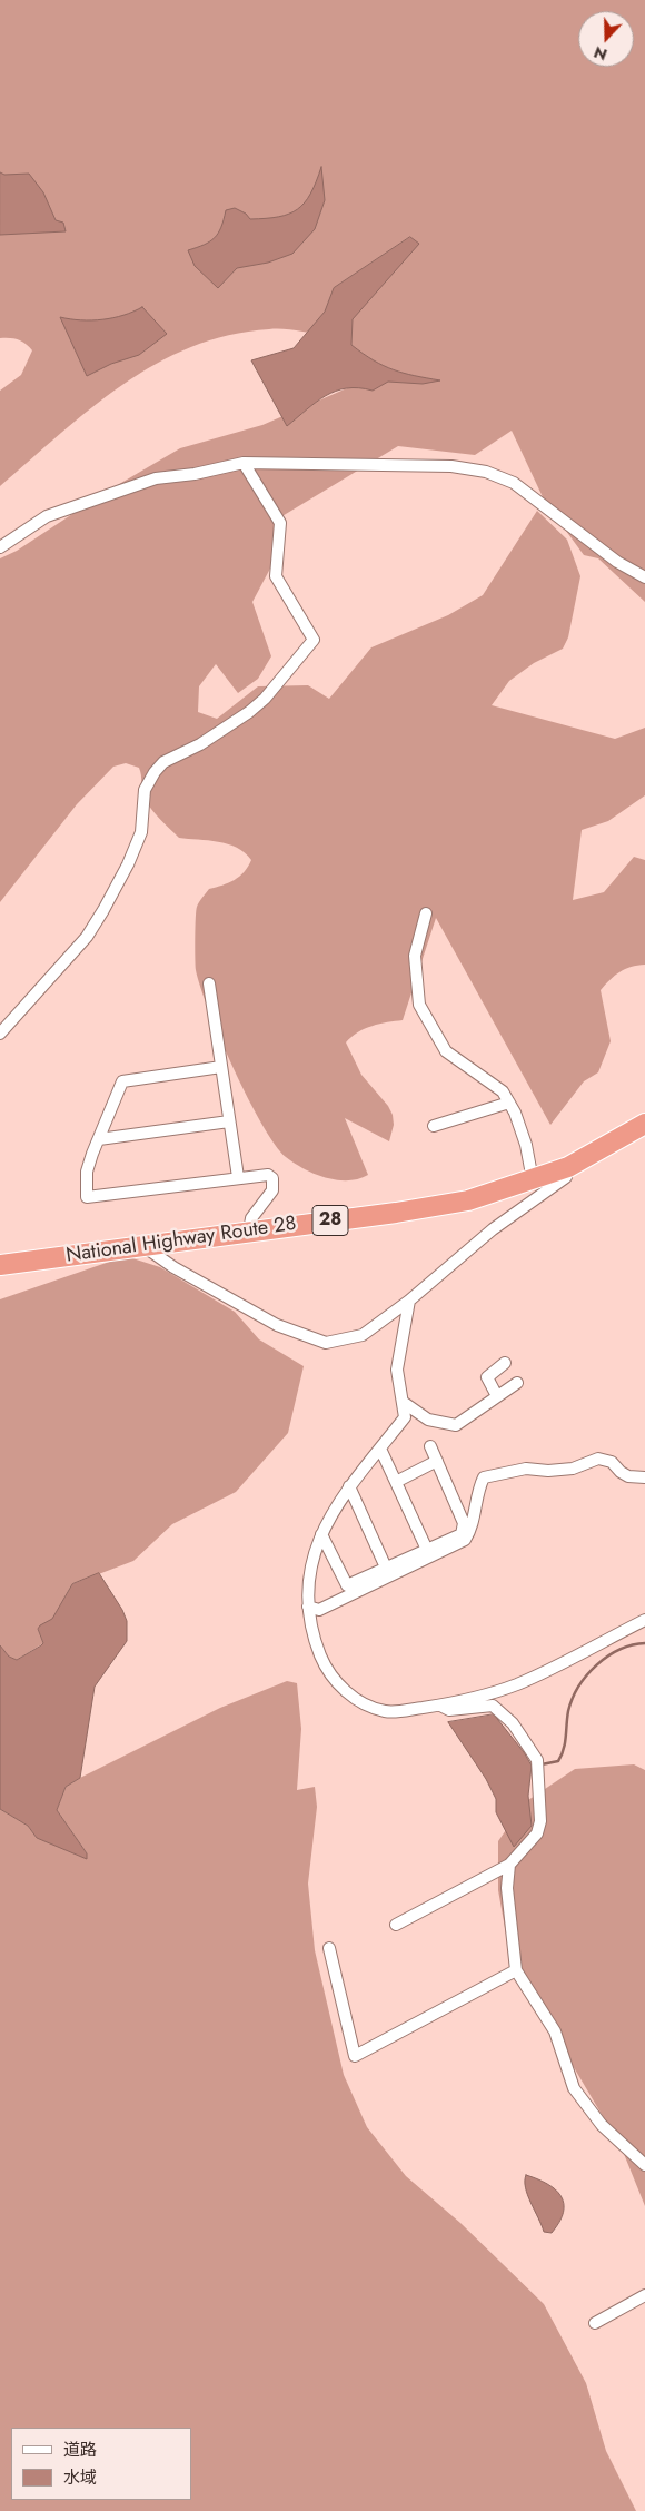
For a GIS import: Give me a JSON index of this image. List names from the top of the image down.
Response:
{
  "streets": {
    "highway": ["28", "National Highway Route 28"]
  },
  "legend": ["道路", "水域"],
  "north": "bottom"
}
